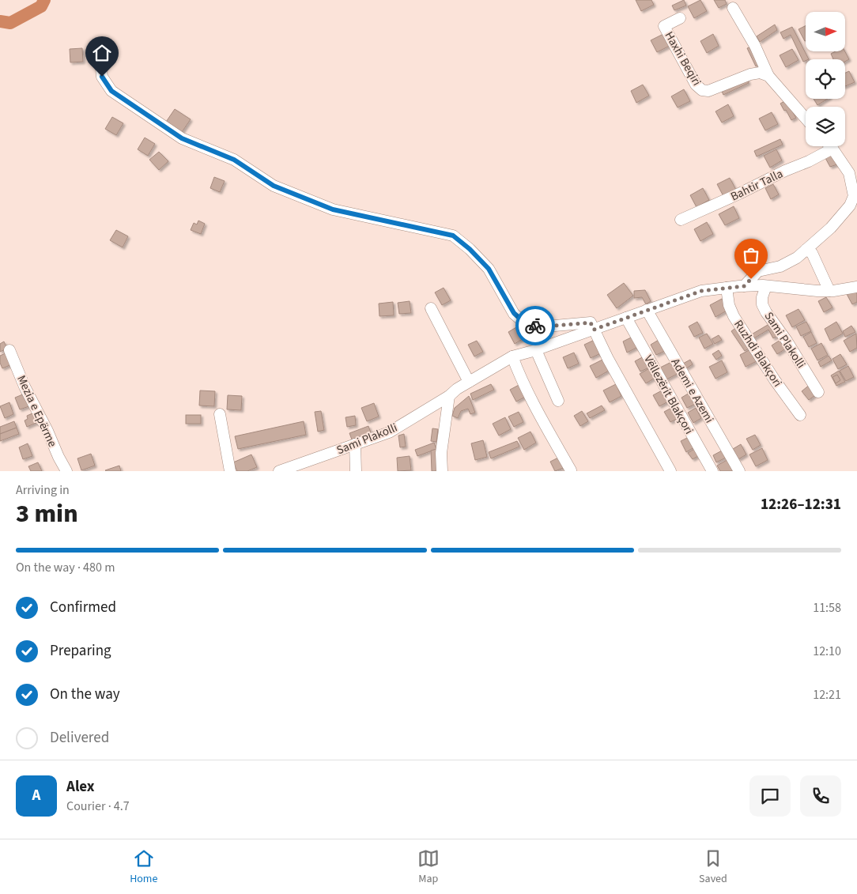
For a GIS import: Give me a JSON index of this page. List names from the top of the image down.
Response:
{
  "streets": {
    "street": [
      "Haxhi Beqiri",
      "Bahtir Talla",
      "Sami Plakolli",
      "Ruzhdi Blakçori",
      "Ademi e Azemi",
      "Vëllezërit Blakçori",
      "Mezia e Epërme"
    ]
  },
  "crossings": [
    ["Sami Plakolli", "Ruzhdi Blakçori"],
    ["Sami Plakolli", "Ademi e Azemi"],
    ["Sami Plakolli", "Vëllezërit Blakçori"]
  ],
  "north": "right",
  "page": {
    "heading": ["3 min", "Arriving in", "12:26–12:31"],
    "panel": ["Alex", "Courier · 4.7"],
    "bar": "On the way · 480 m",
    "list": [
      ["Confirmed", "11:58"],
      ["Preparing", "12:10"],
      ["On the way", "12:21"],
      "Delivered"
    ],
    "round": "A",
    "tabs": ["Home", "Map", "Saved"]
  }
}
